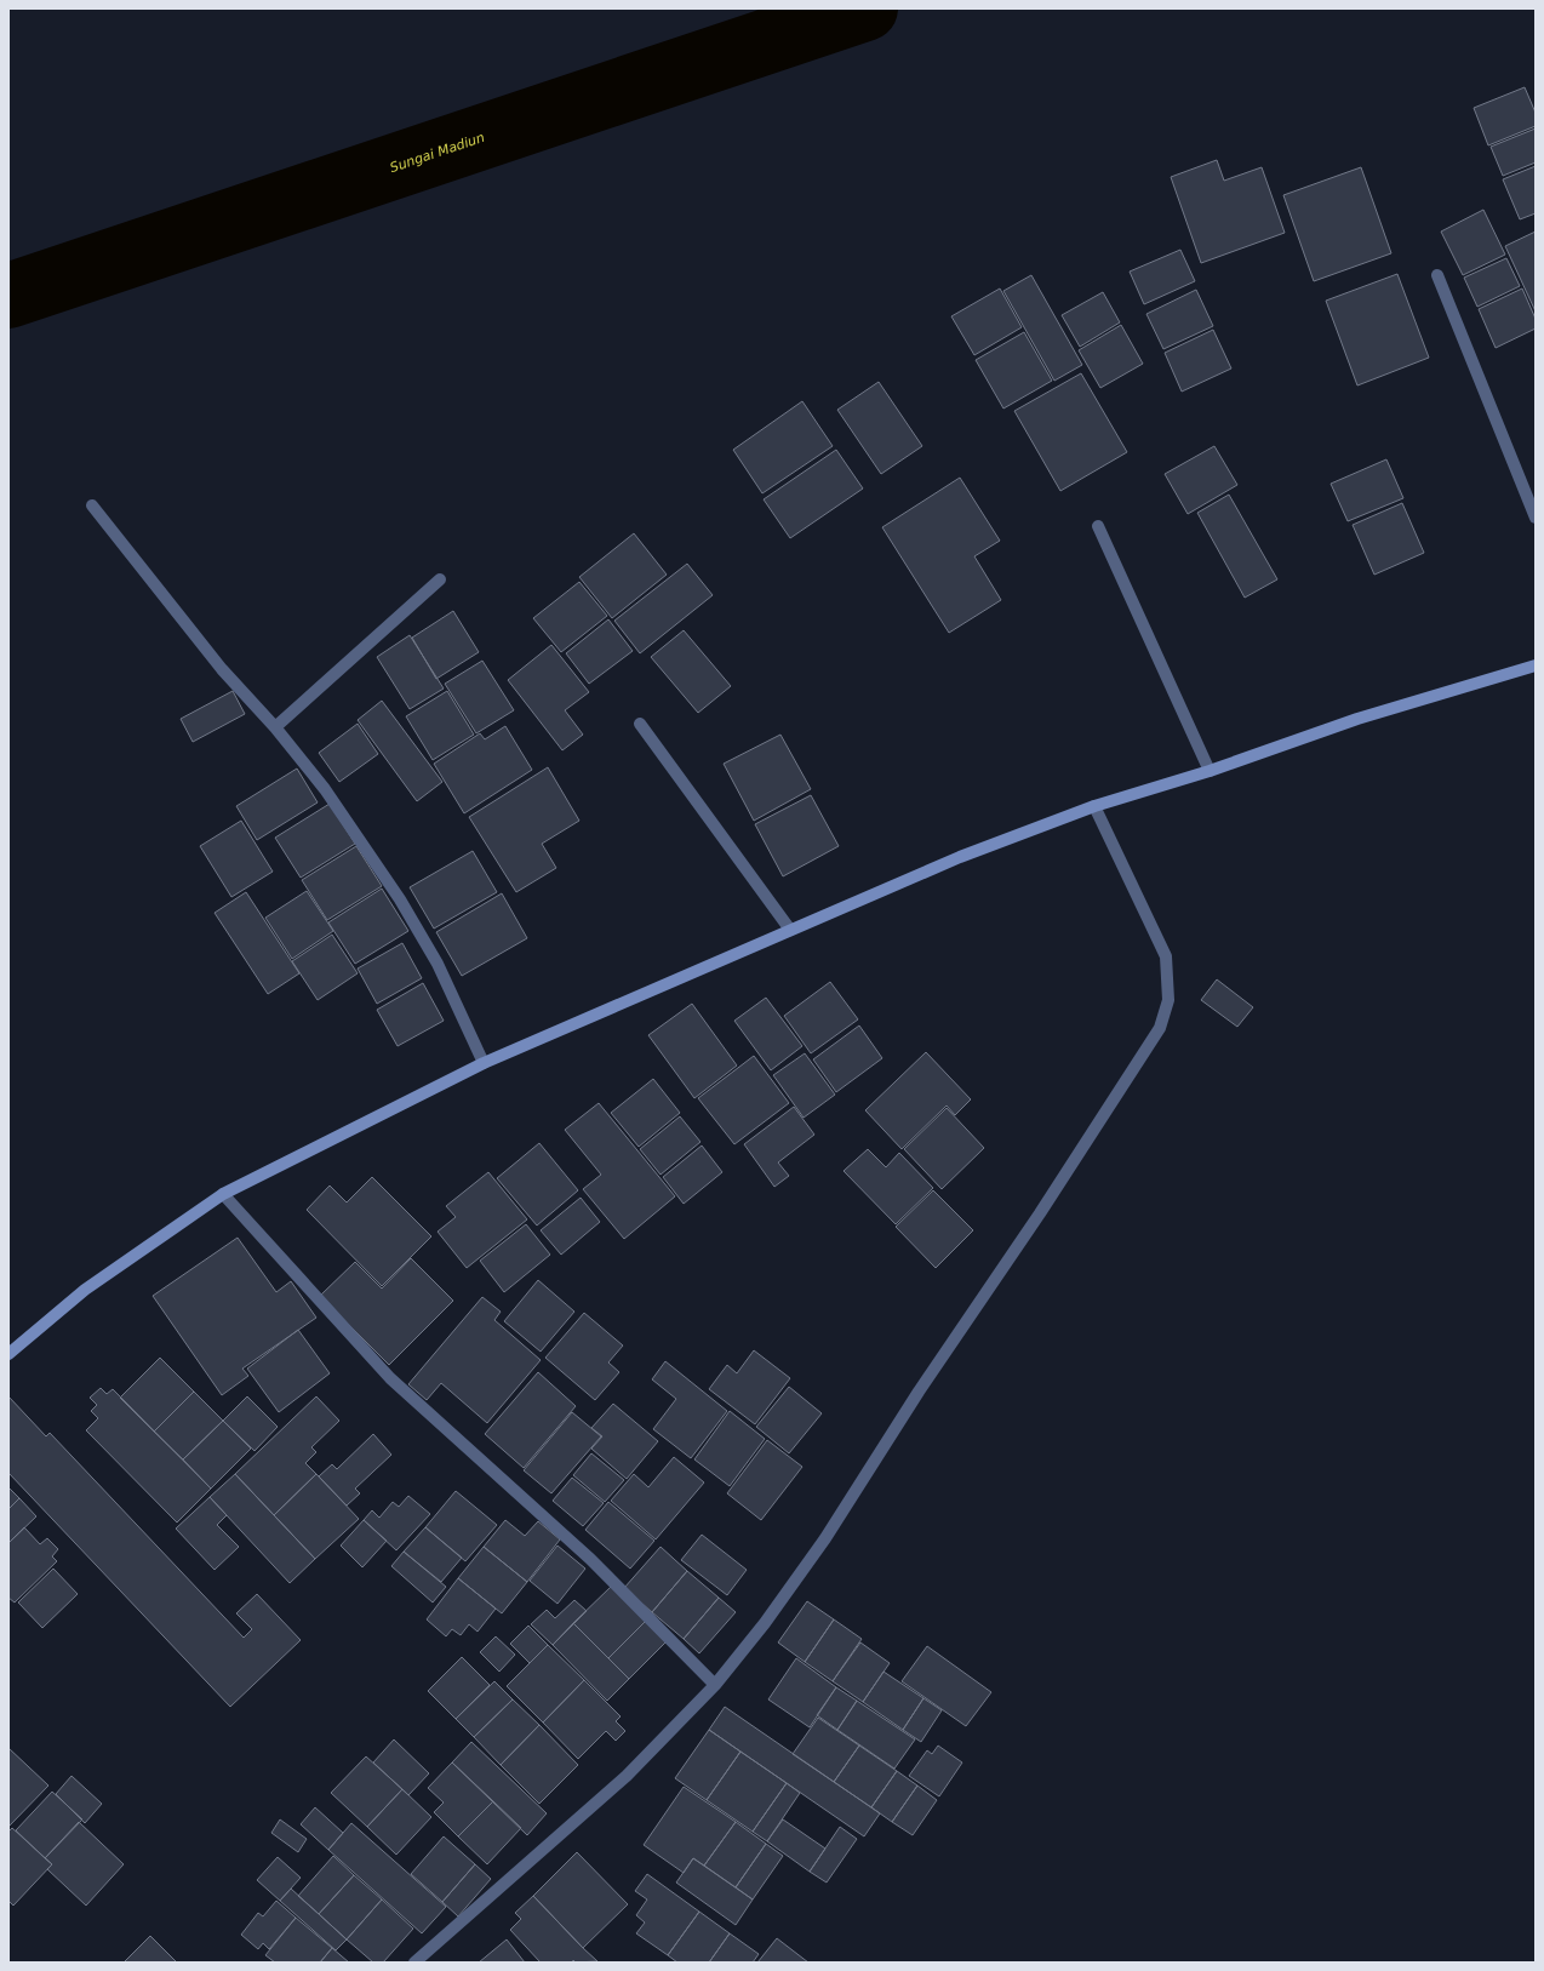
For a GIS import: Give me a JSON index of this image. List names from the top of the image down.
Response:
{
  "water": ["Sungai Madiun"]
}
